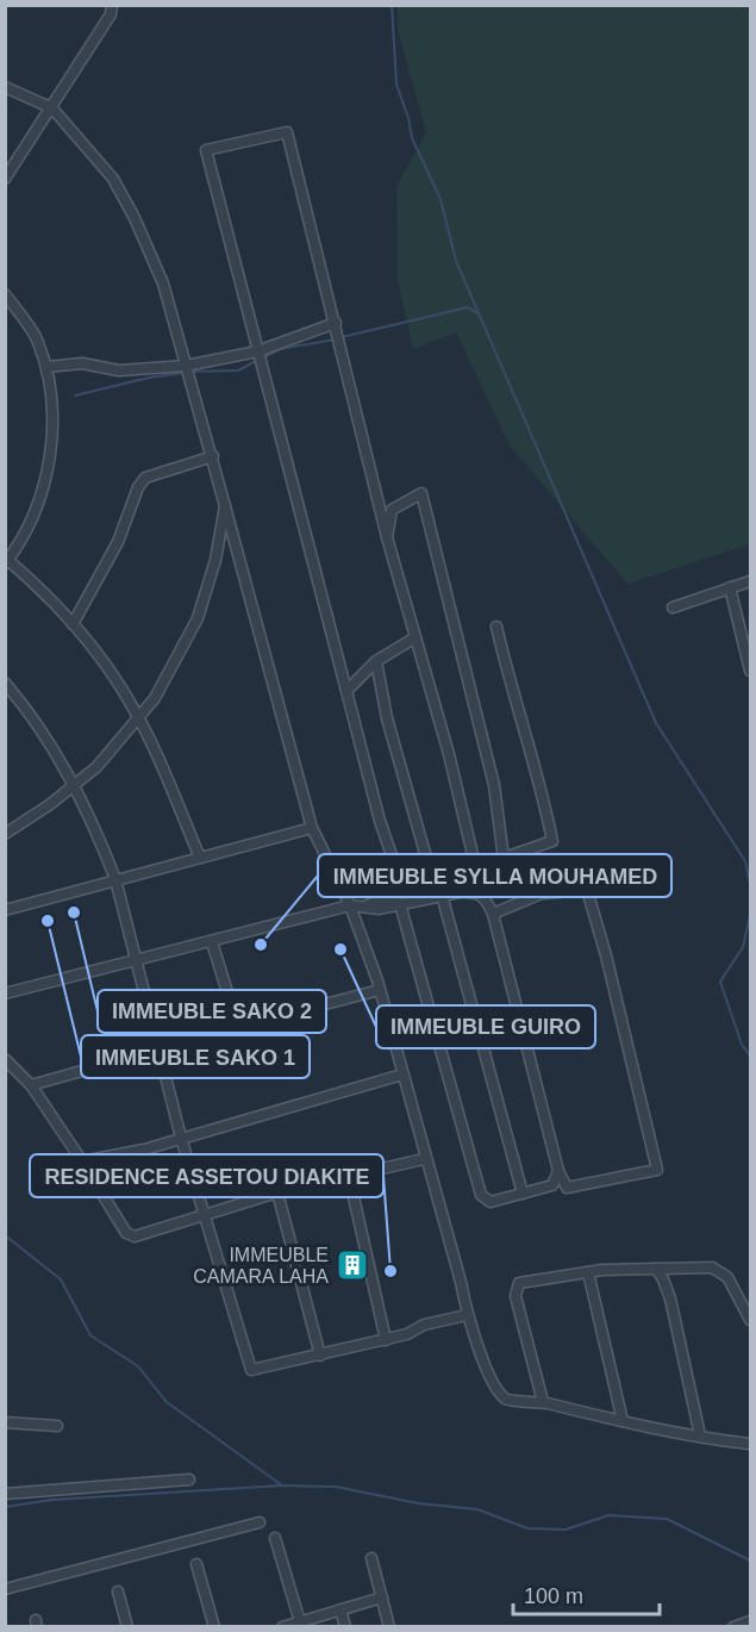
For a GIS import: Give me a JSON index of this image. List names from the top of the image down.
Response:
{
  "places": {
    "other": [
      "IMMEUBLE SAKO 2",
      "IMMEUBLE SAKO 1",
      "IMMEUBLE SYLLA MOUHAMED",
      "IMMEUBLE GUIRO",
      "RESIDENCE ASSETOU DIAKITE"
    ],
    "building": ["IMMEUBLE CAMARA LAHA"]
  },
  "scale_bar": "100 m"
}
